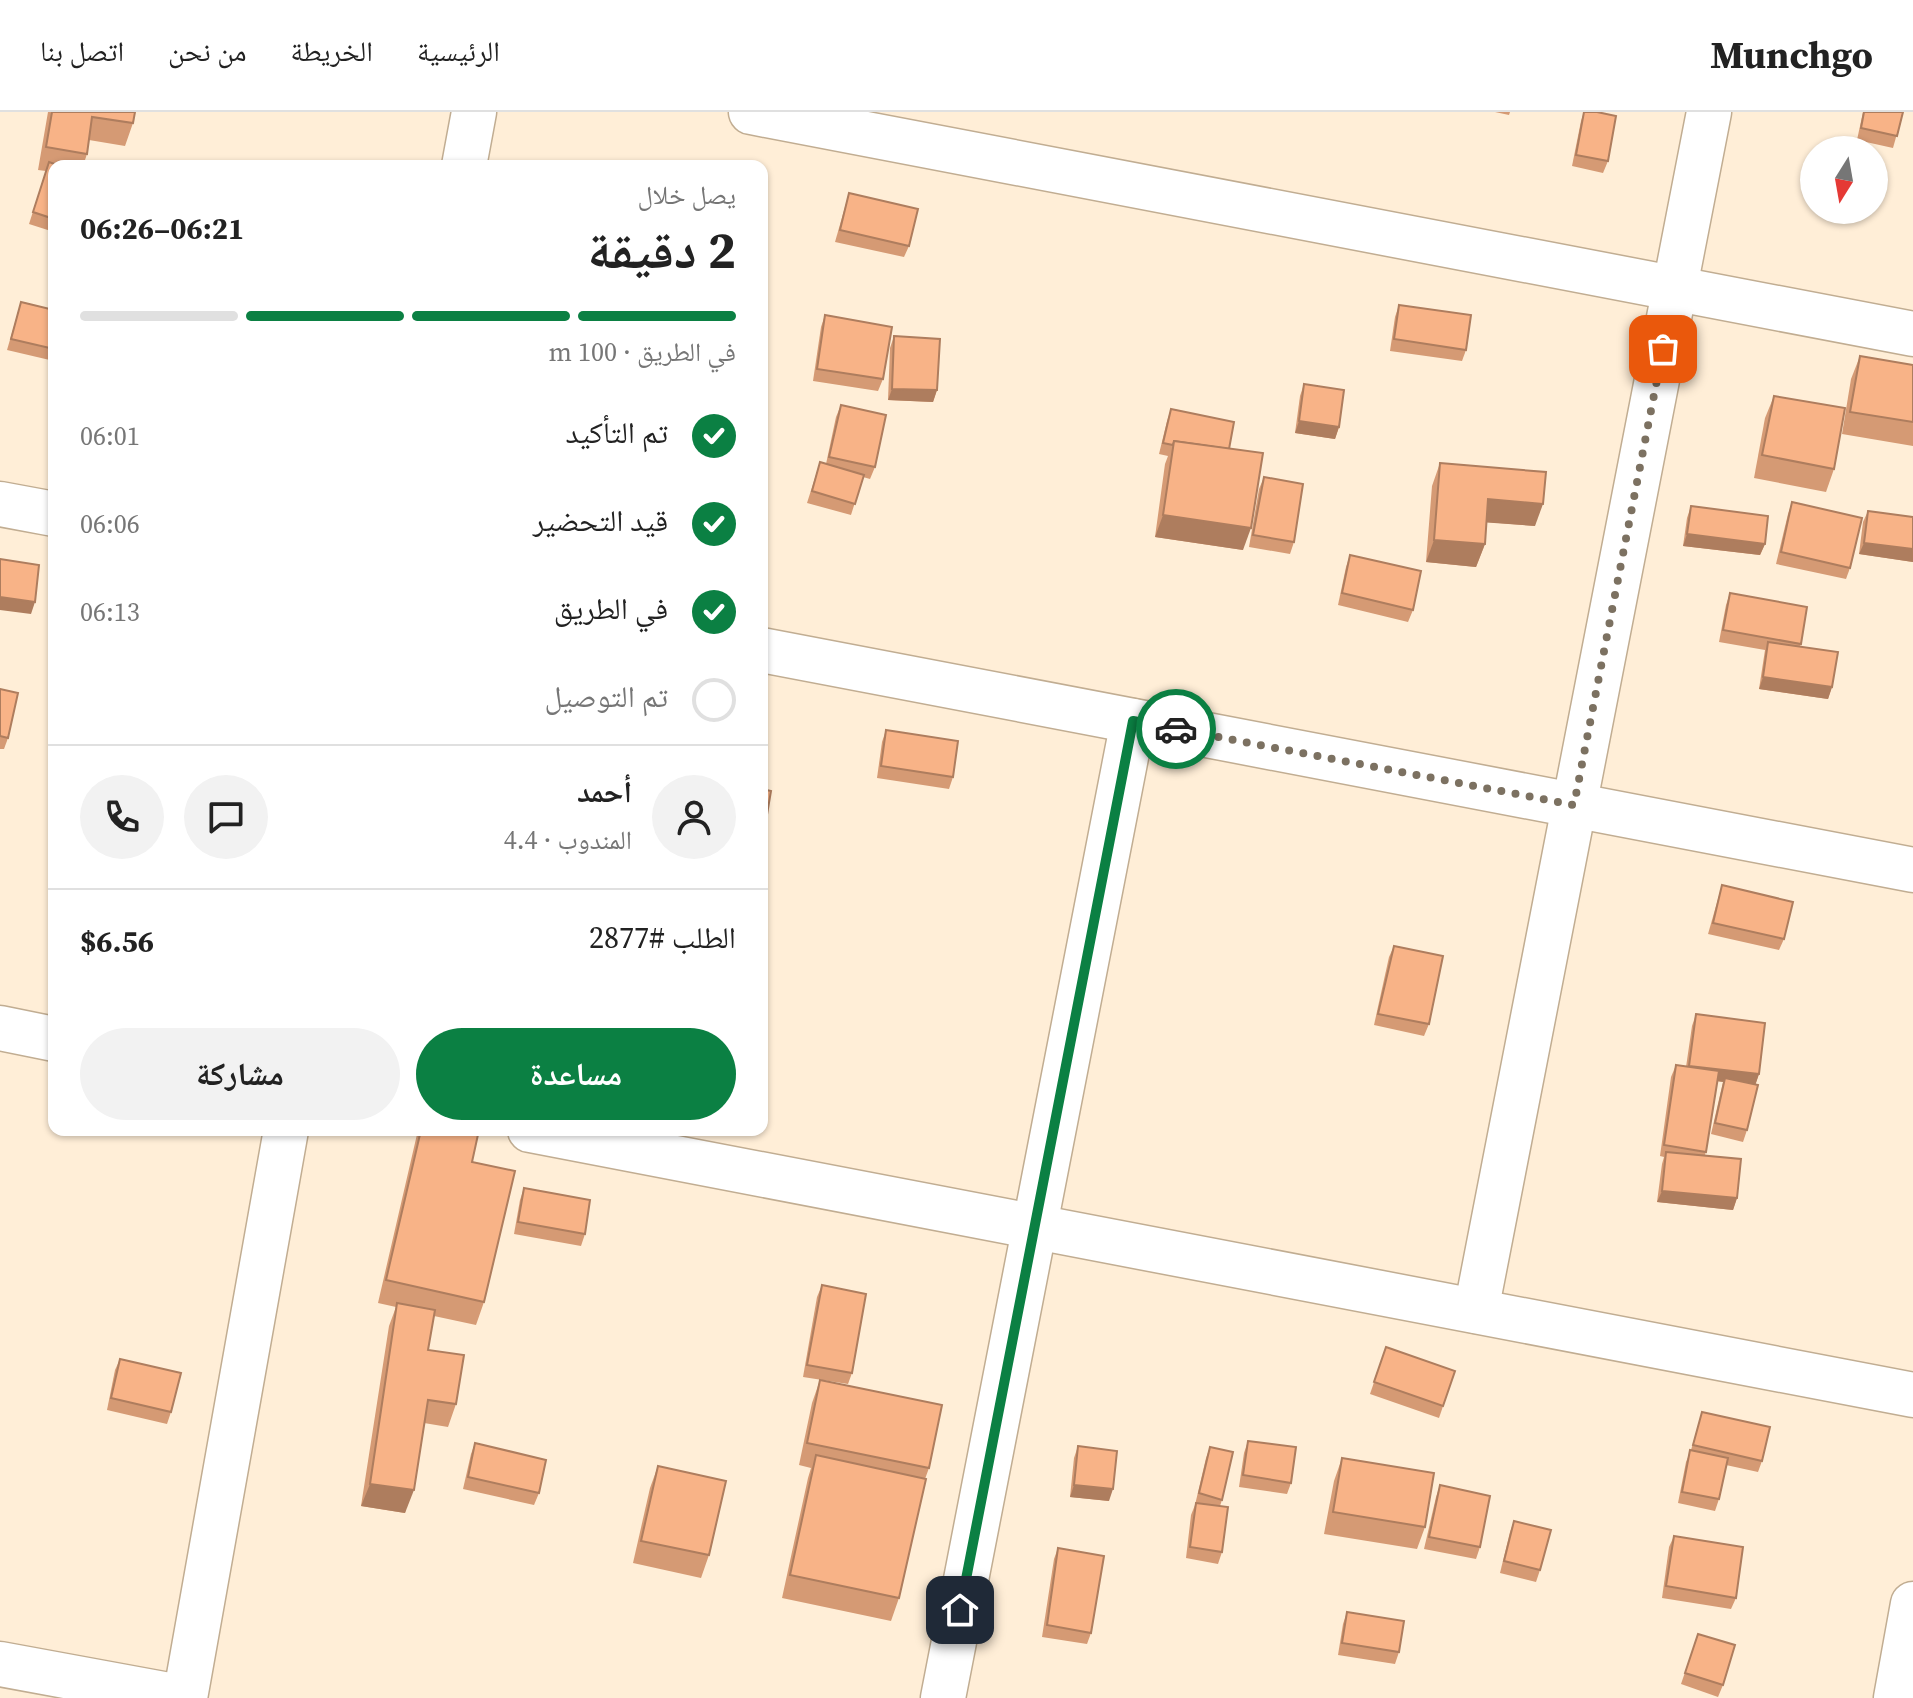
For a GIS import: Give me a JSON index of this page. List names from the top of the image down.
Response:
{
  "north": "bottom",
  "page": {
    "header": "Munchgo",
    "nav": [
      "الرئيسية",
      "الخريطة",
      "من نحن",
      "اتصل بنا"
    ],
    "heading": ["2 دقيقة", "يصل خلال", "06:21–06:26"],
    "panel": [
      "أحمد",
      "المندوب · 4.4",
      "الطلب #2877",
      "$6.56"
    ],
    "bar": "في الطريق · 100 m",
    "list": [
      ["تم التأكيد", "06:01"],
      ["قيد التحضير", "06:06"],
      ["في الطريق", "06:13"],
      "تم التوصيل"
    ],
    "buttons": ["مساعدة", "مشاركة"]
  }
}
